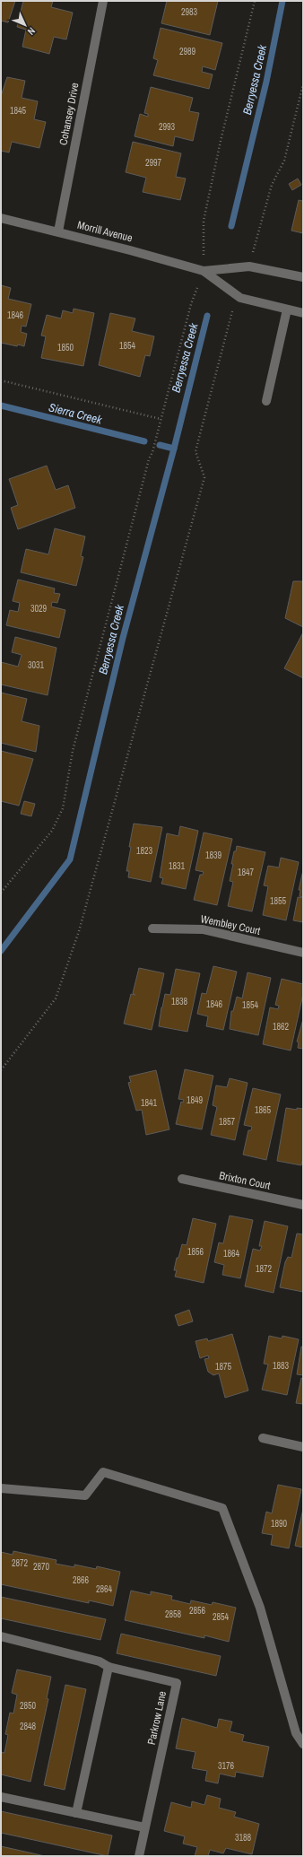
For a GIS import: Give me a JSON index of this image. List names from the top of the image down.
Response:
{
  "streets": {
    "street": [
      "Cohansey Drive",
      "Morrill Avenue",
      "Wembley Court",
      "Brixton Court",
      "Parkrow Lane"
    ]
  },
  "crossings": [
    ["Cohansey Drive", "Morrill Avenue"]
  ],
  "water": ["Berryessa Creek", "Sierra Creek"],
  "house_numbers": [
    "2983",
    "2989",
    "1845",
    "2993",
    "2997",
    "1846",
    "1854",
    "1850",
    "3029",
    "3031",
    "1823",
    "1839",
    "1831",
    "1847",
    "1855",
    "1838",
    "1846",
    "1854",
    "1862",
    "1849",
    "1841",
    "1865",
    "1857",
    "1856",
    "1864",
    "1872",
    "1883",
    "1875",
    "1890",
    "2872",
    "2870",
    "2866",
    "2864",
    "2856",
    "2858",
    "2854",
    "2850",
    "2848",
    "3176",
    "3188"
  ],
  "north": "bottom right"
}
